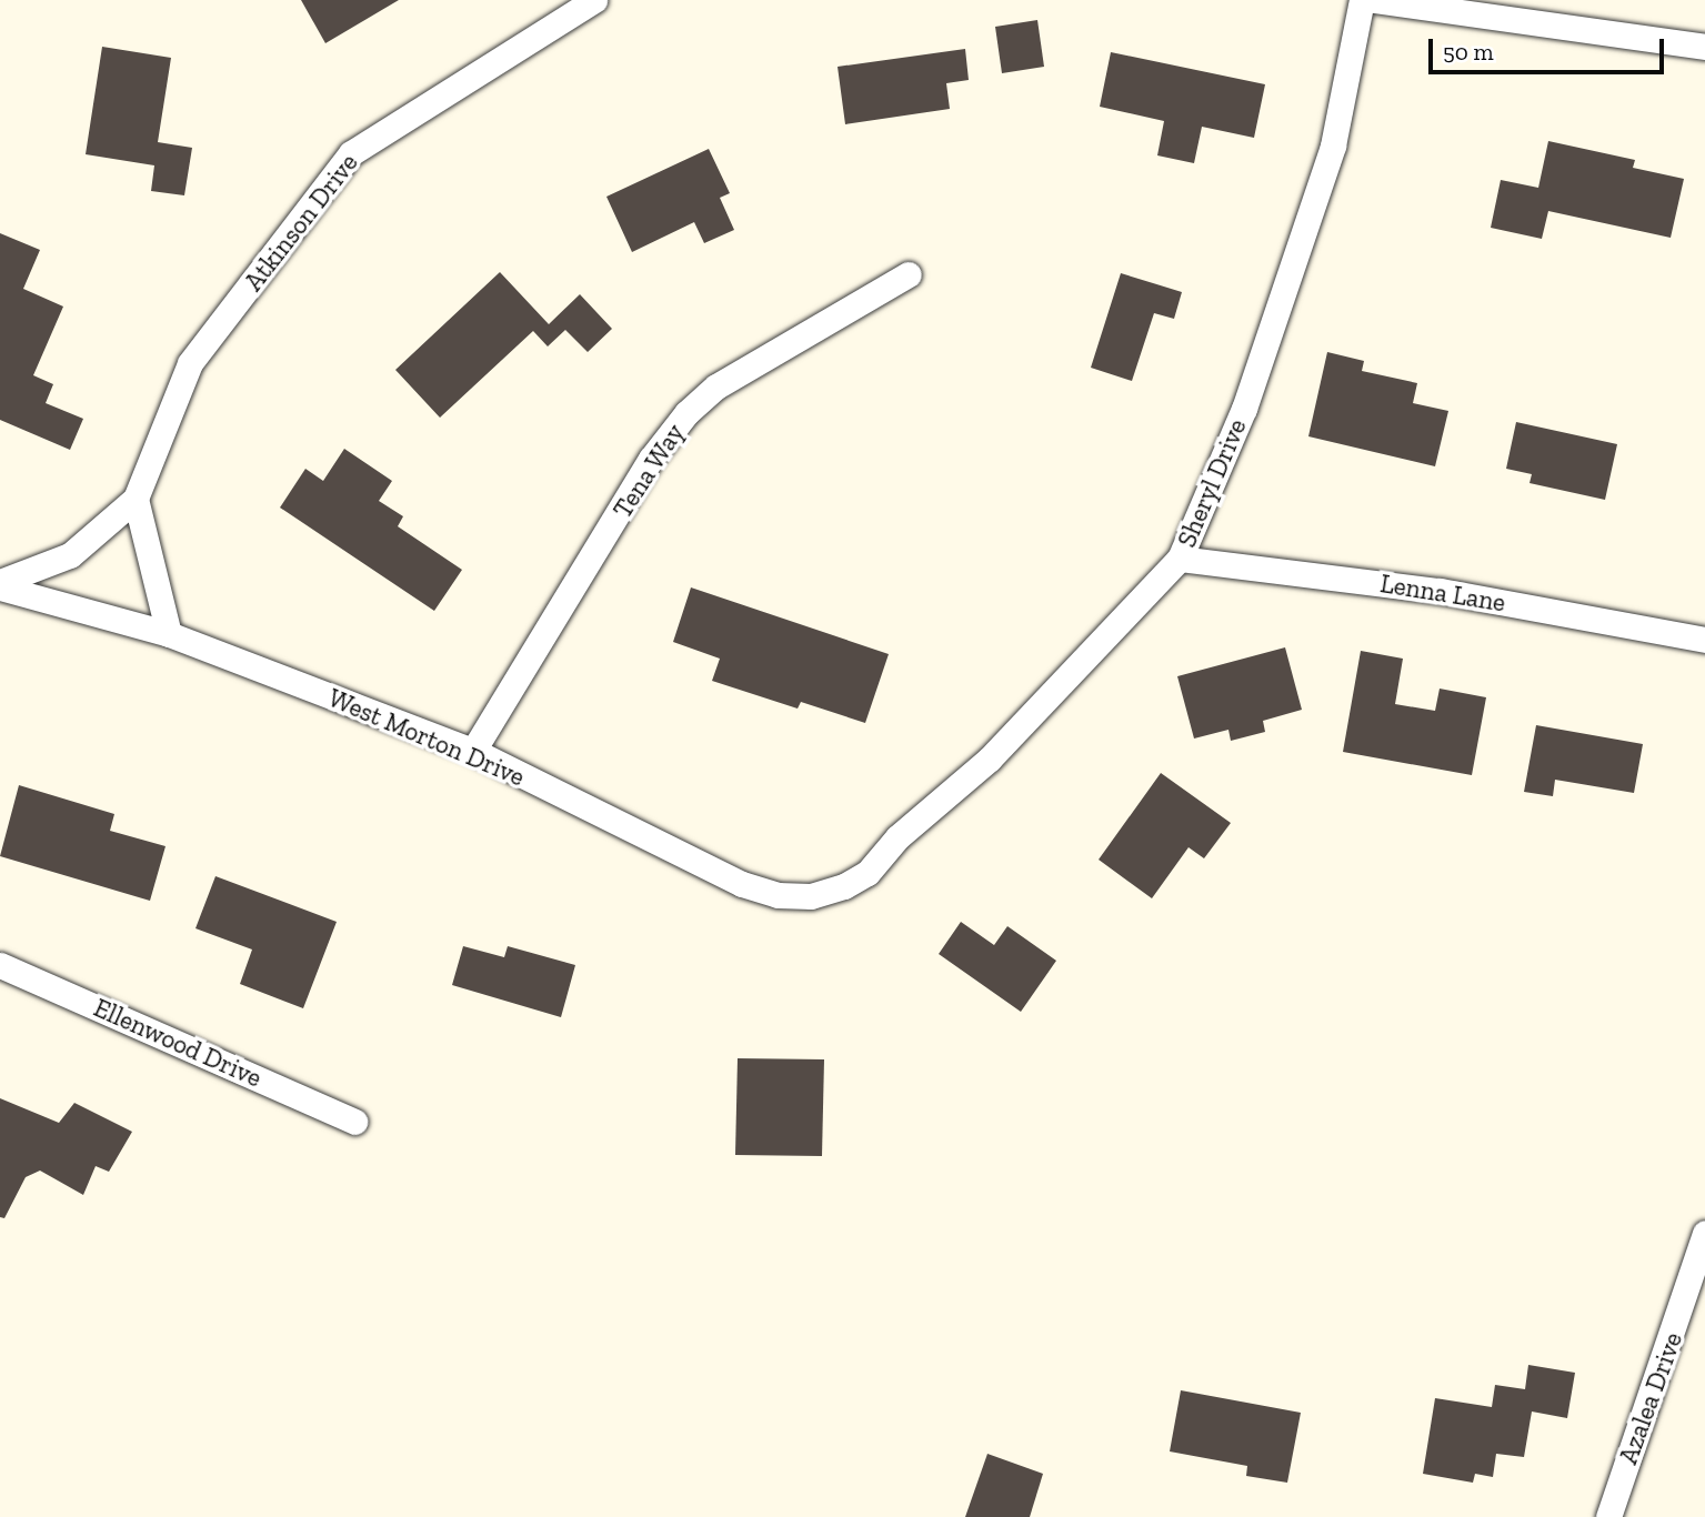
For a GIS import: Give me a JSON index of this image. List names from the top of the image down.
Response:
{
  "streets": {
    "street": [
      "Atkinson Drive",
      "Tena Way",
      "Sheryl Drive",
      "Lenna Lane",
      "West Morton Drive",
      "Ellenwood Drive",
      "Azalea Drive"
    ]
  },
  "crossings": [
    ["Atkinson Drive", "West Morton Drive"],
    ["Tena Way", "West Morton Drive"],
    ["Sheryl Drive", "Lenna Lane"],
    ["Sheryl Drive", "West Morton Drive"]
  ],
  "scale_bar": "50 m"
}
